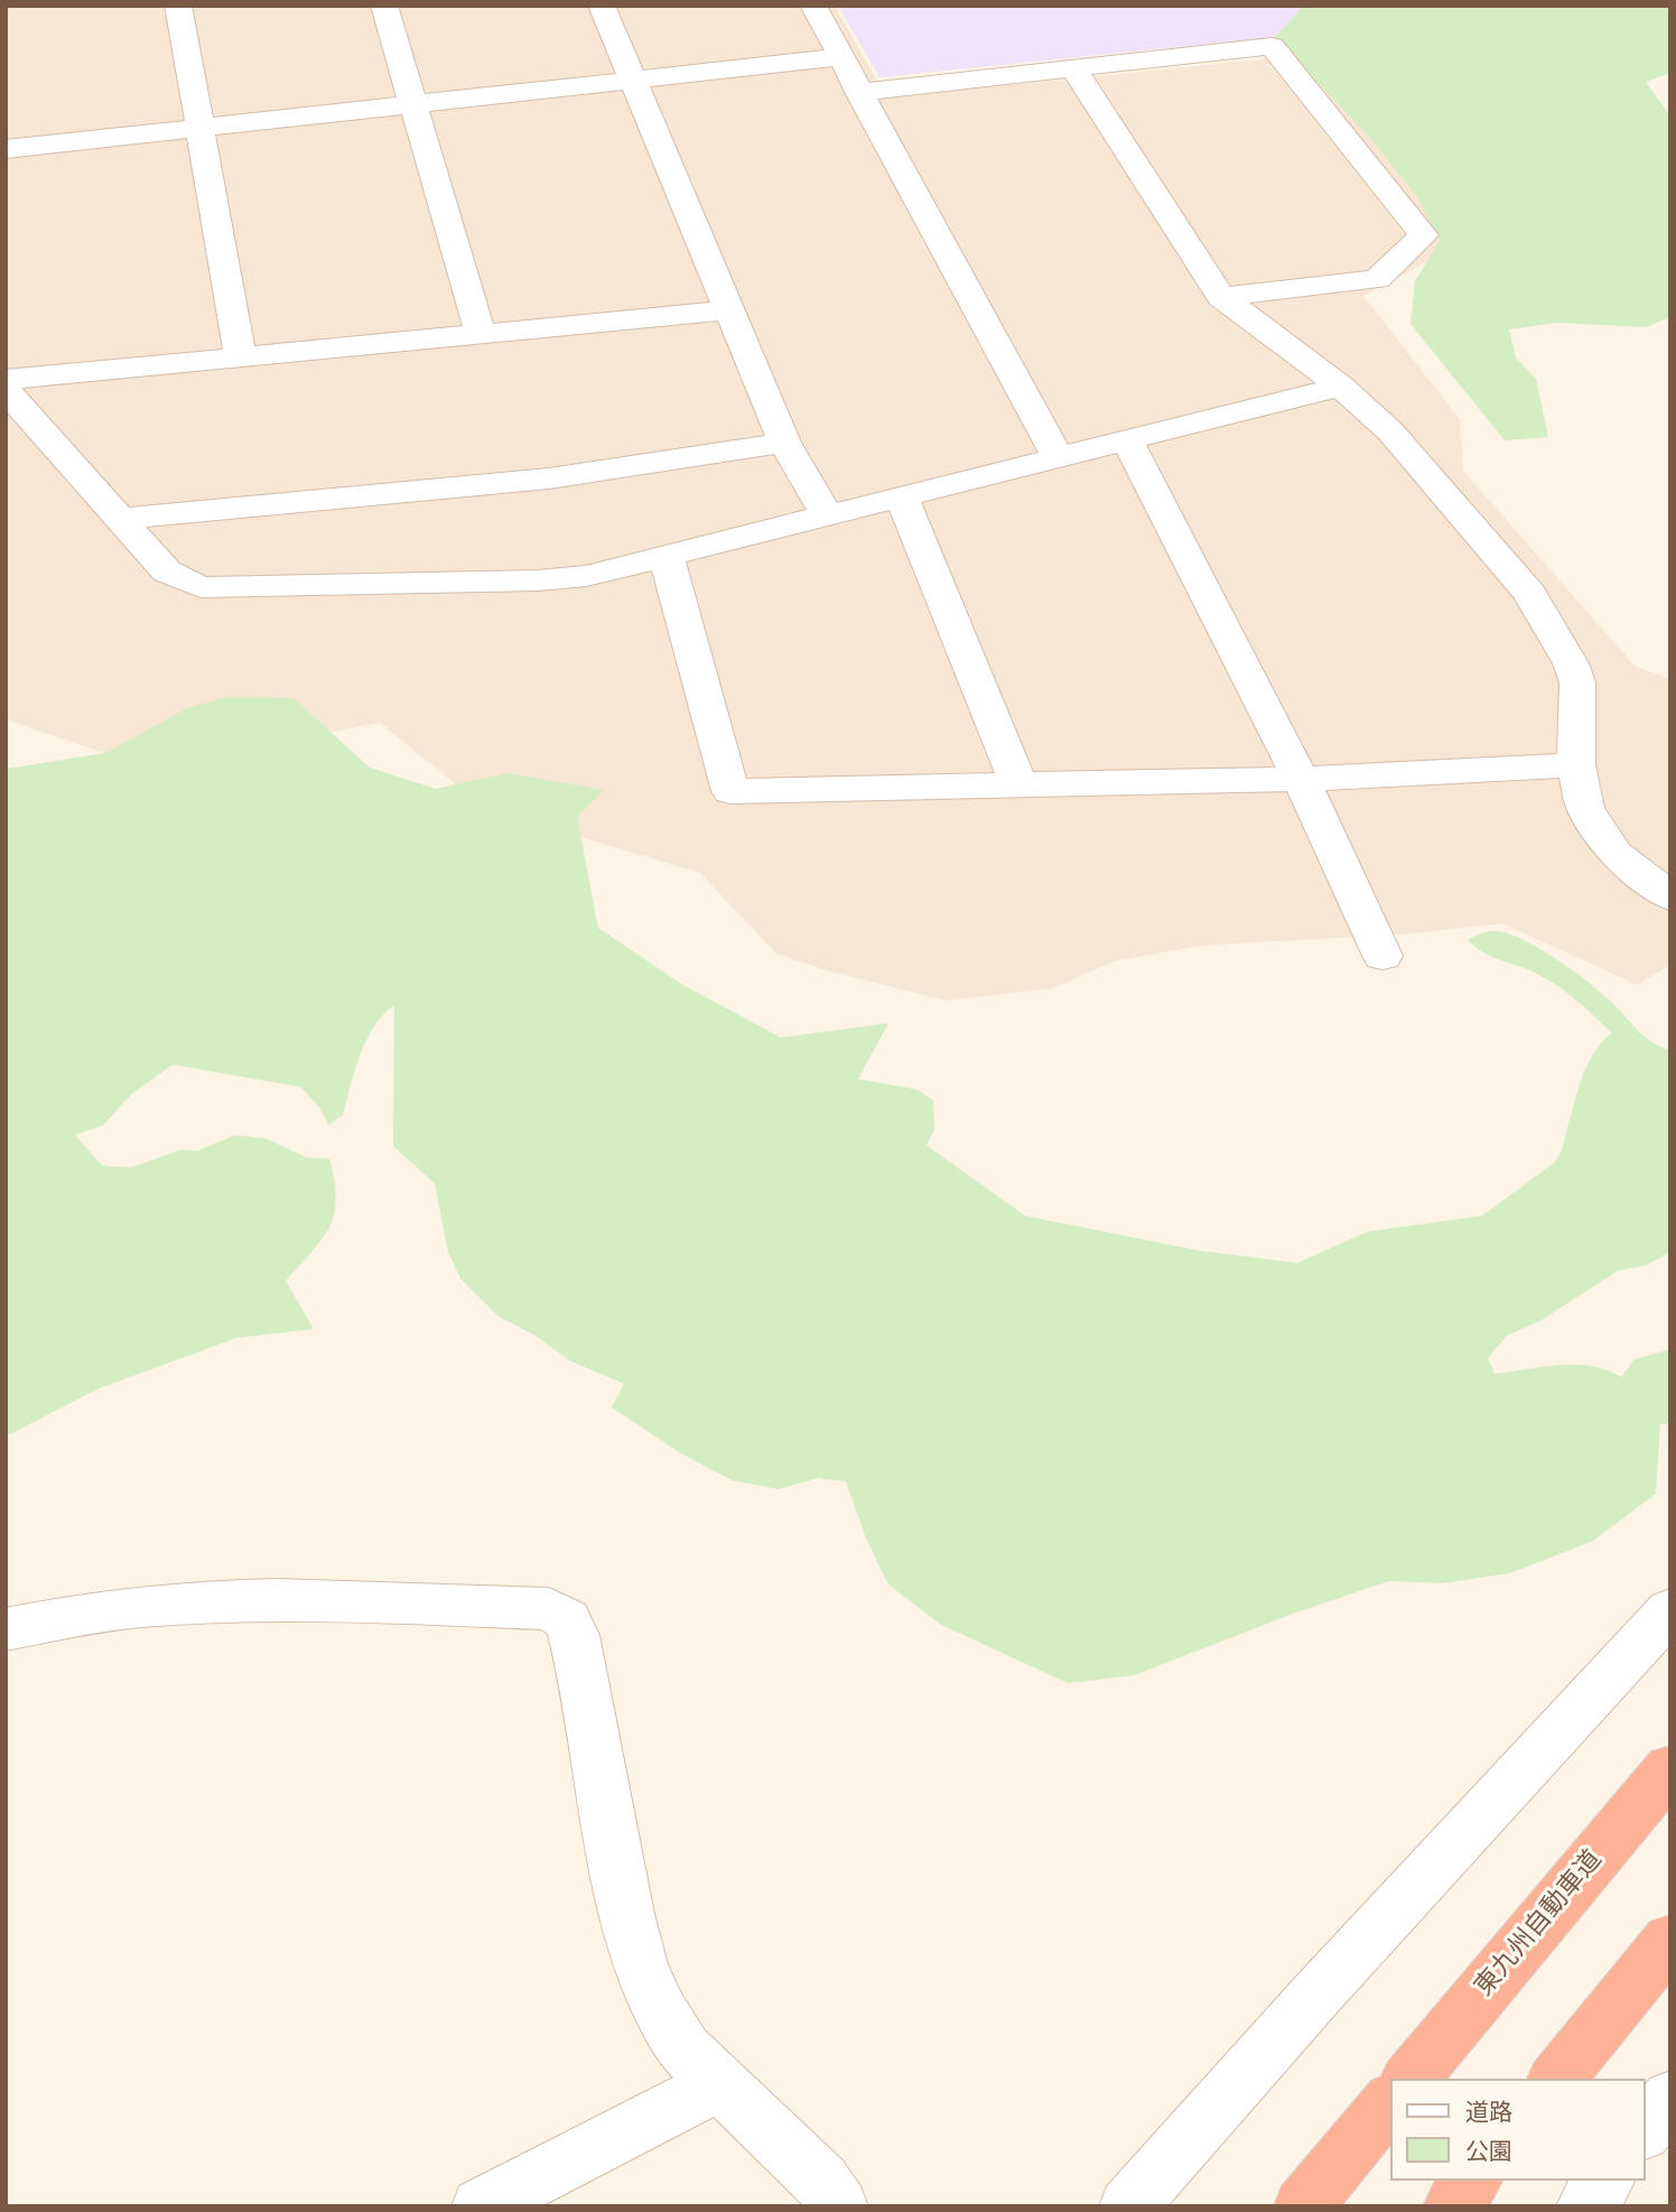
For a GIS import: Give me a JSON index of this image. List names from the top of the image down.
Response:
{
  "streets": {
    "highway": ["東九州自動車道"]
  },
  "legend": ["道路", "公園"]
}
